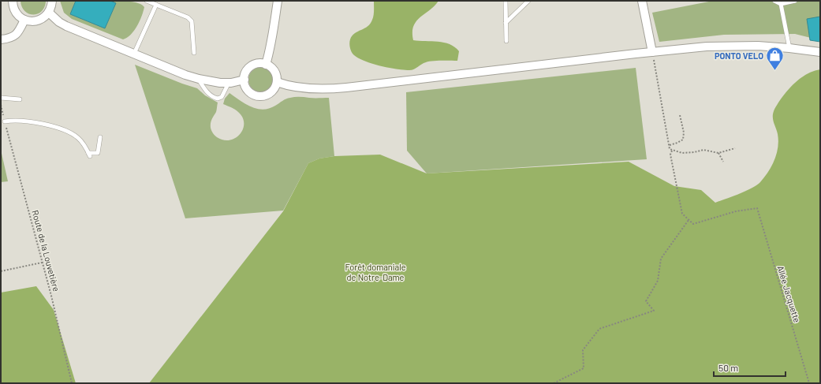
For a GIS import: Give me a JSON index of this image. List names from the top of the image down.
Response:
{
  "streets": {
    "path": ["Route de la Louvetière", "Allée Jacquette"]
  },
  "parks": ["Forêt domaniale de Notre-Dame"],
  "places": {
    "shop": ["PONTO VELO"]
  },
  "scale_bar": "50 m"
}
